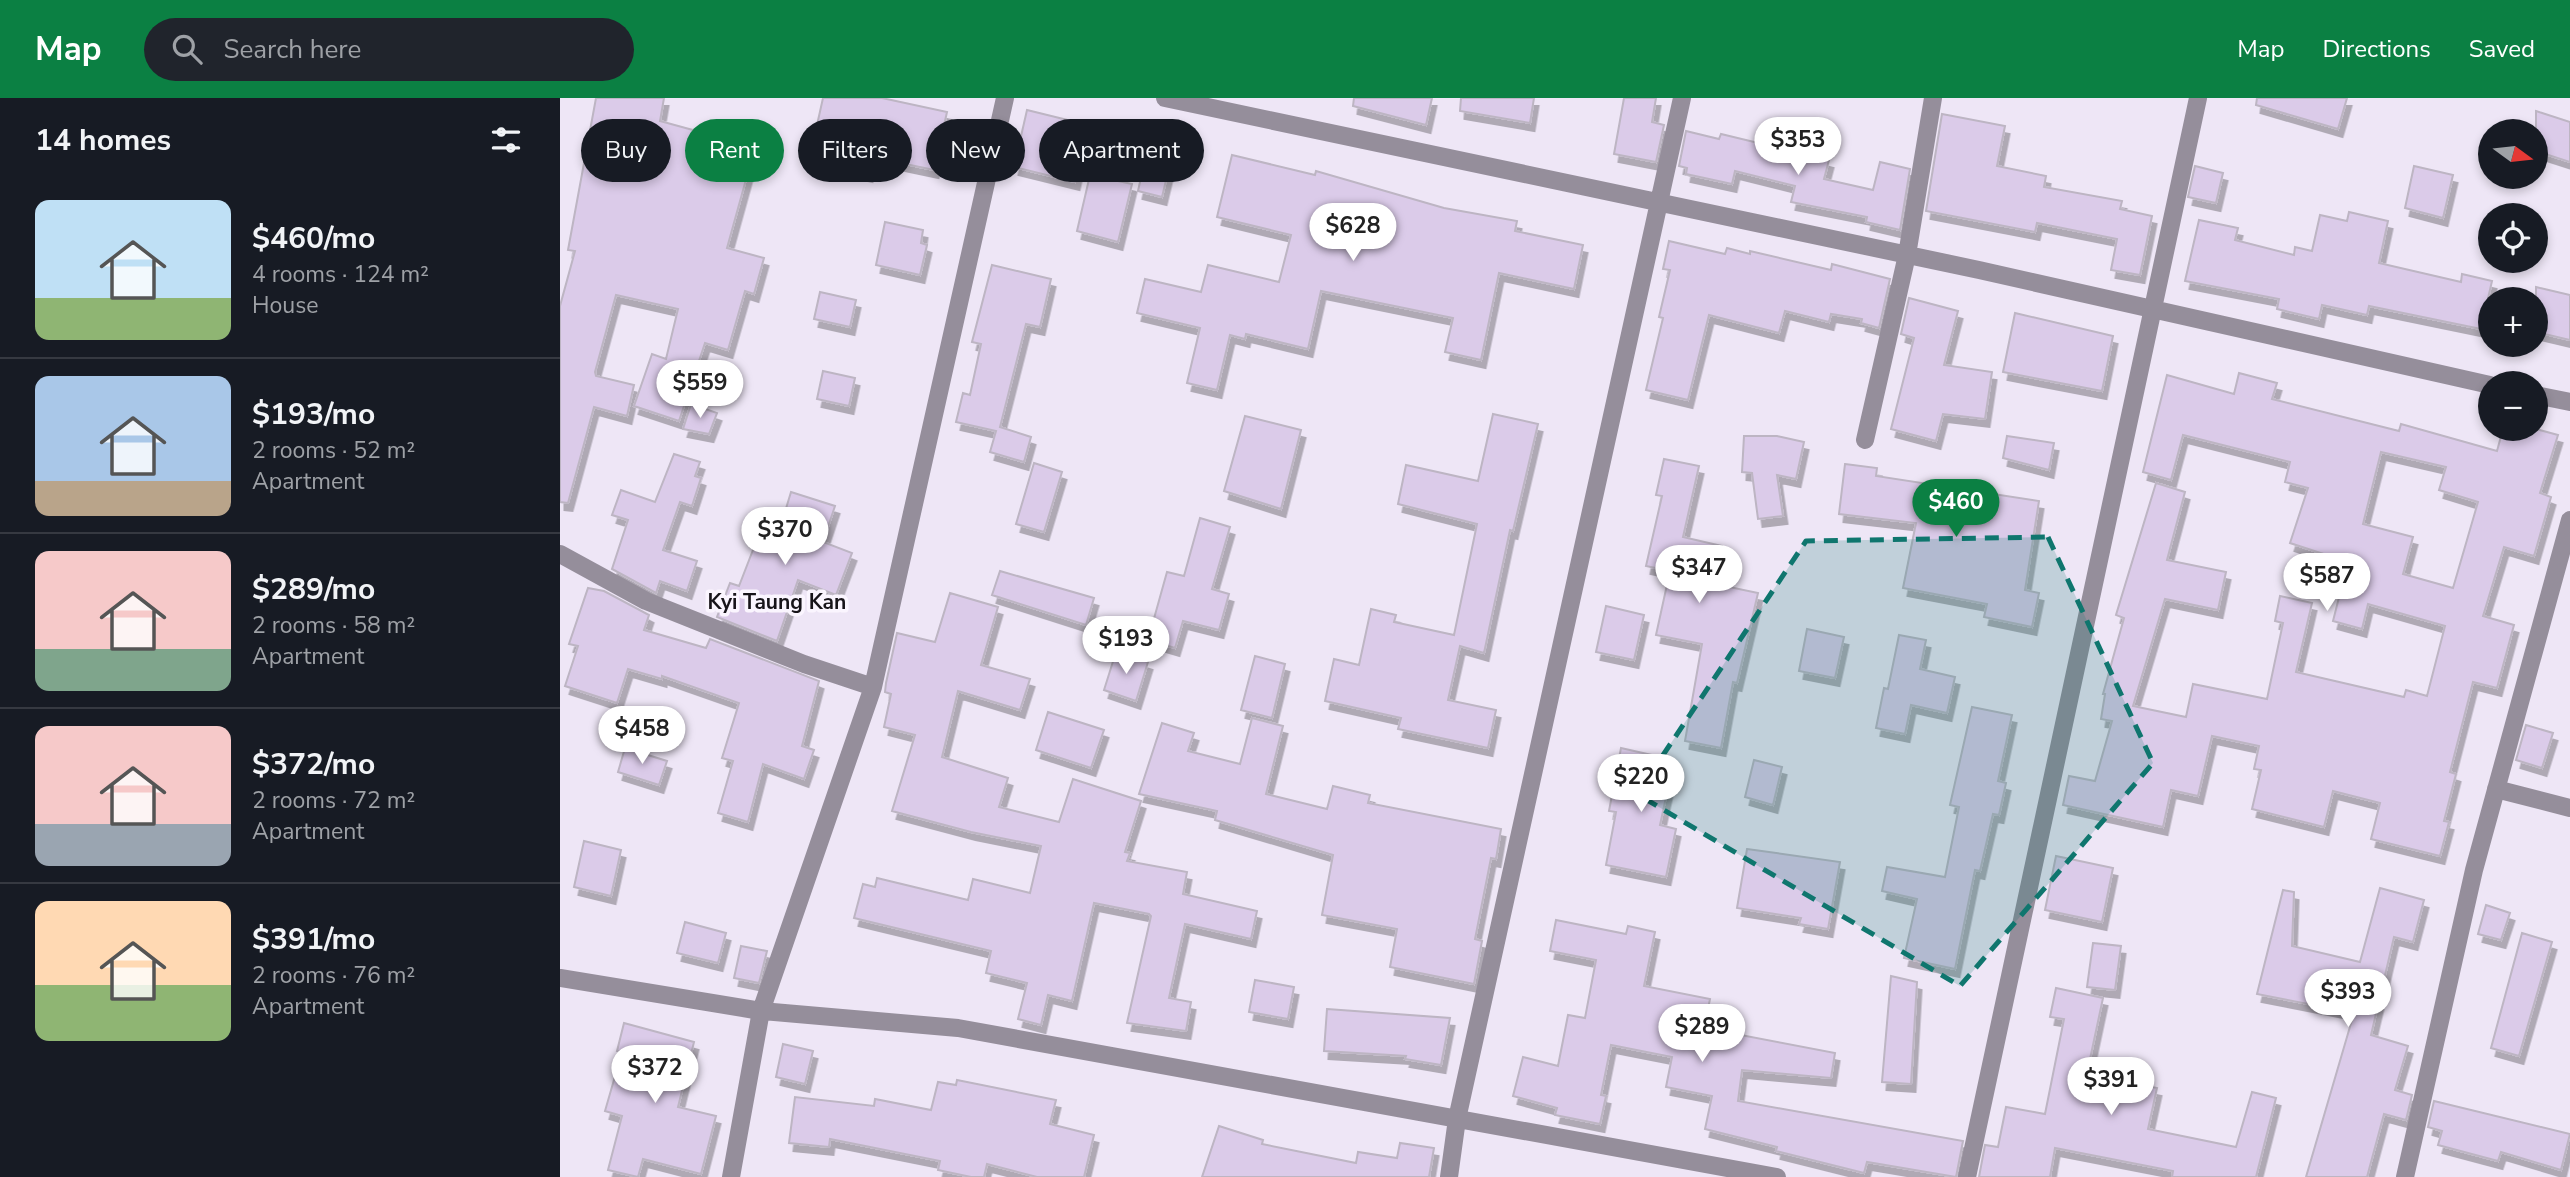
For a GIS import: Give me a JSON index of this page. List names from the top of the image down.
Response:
{
  "districts": ["Kyi Taung Kan"],
  "north": "right",
  "page": {
    "header": "Map",
    "search": "Search here",
    "nav": ["Map", "Directions", "Saved"],
    "heading": "14 homes",
    "price": [
      "$353",
      "$628",
      "$559",
      "$460",
      "$370",
      "$347",
      "$587",
      "$193",
      "$458",
      "$220",
      "$393",
      "$289",
      "$372",
      "$391"
    ],
    "map_buttons": ["+", "−"],
    "chip": [
      "Buy",
      "Rent",
      "Filters",
      "New",
      "Apartment"
    ],
    "list": [
      {
        "name": "$460/mo",
        "note": "4 rooms · 124 m² · House"
      },
      {
        "name": "$193/mo",
        "note": "2 rooms · 52 m² · Apartment"
      },
      {
        "name": "$289/mo",
        "note": "2 rooms · 58 m² · Apartment"
      },
      {
        "name": "$372/mo",
        "note": "2 rooms · 72 m² · Apartment"
      },
      {
        "name": "$391/mo",
        "note": "2 rooms · 76 m² · Apartment"
      }
    ]
  }
}
